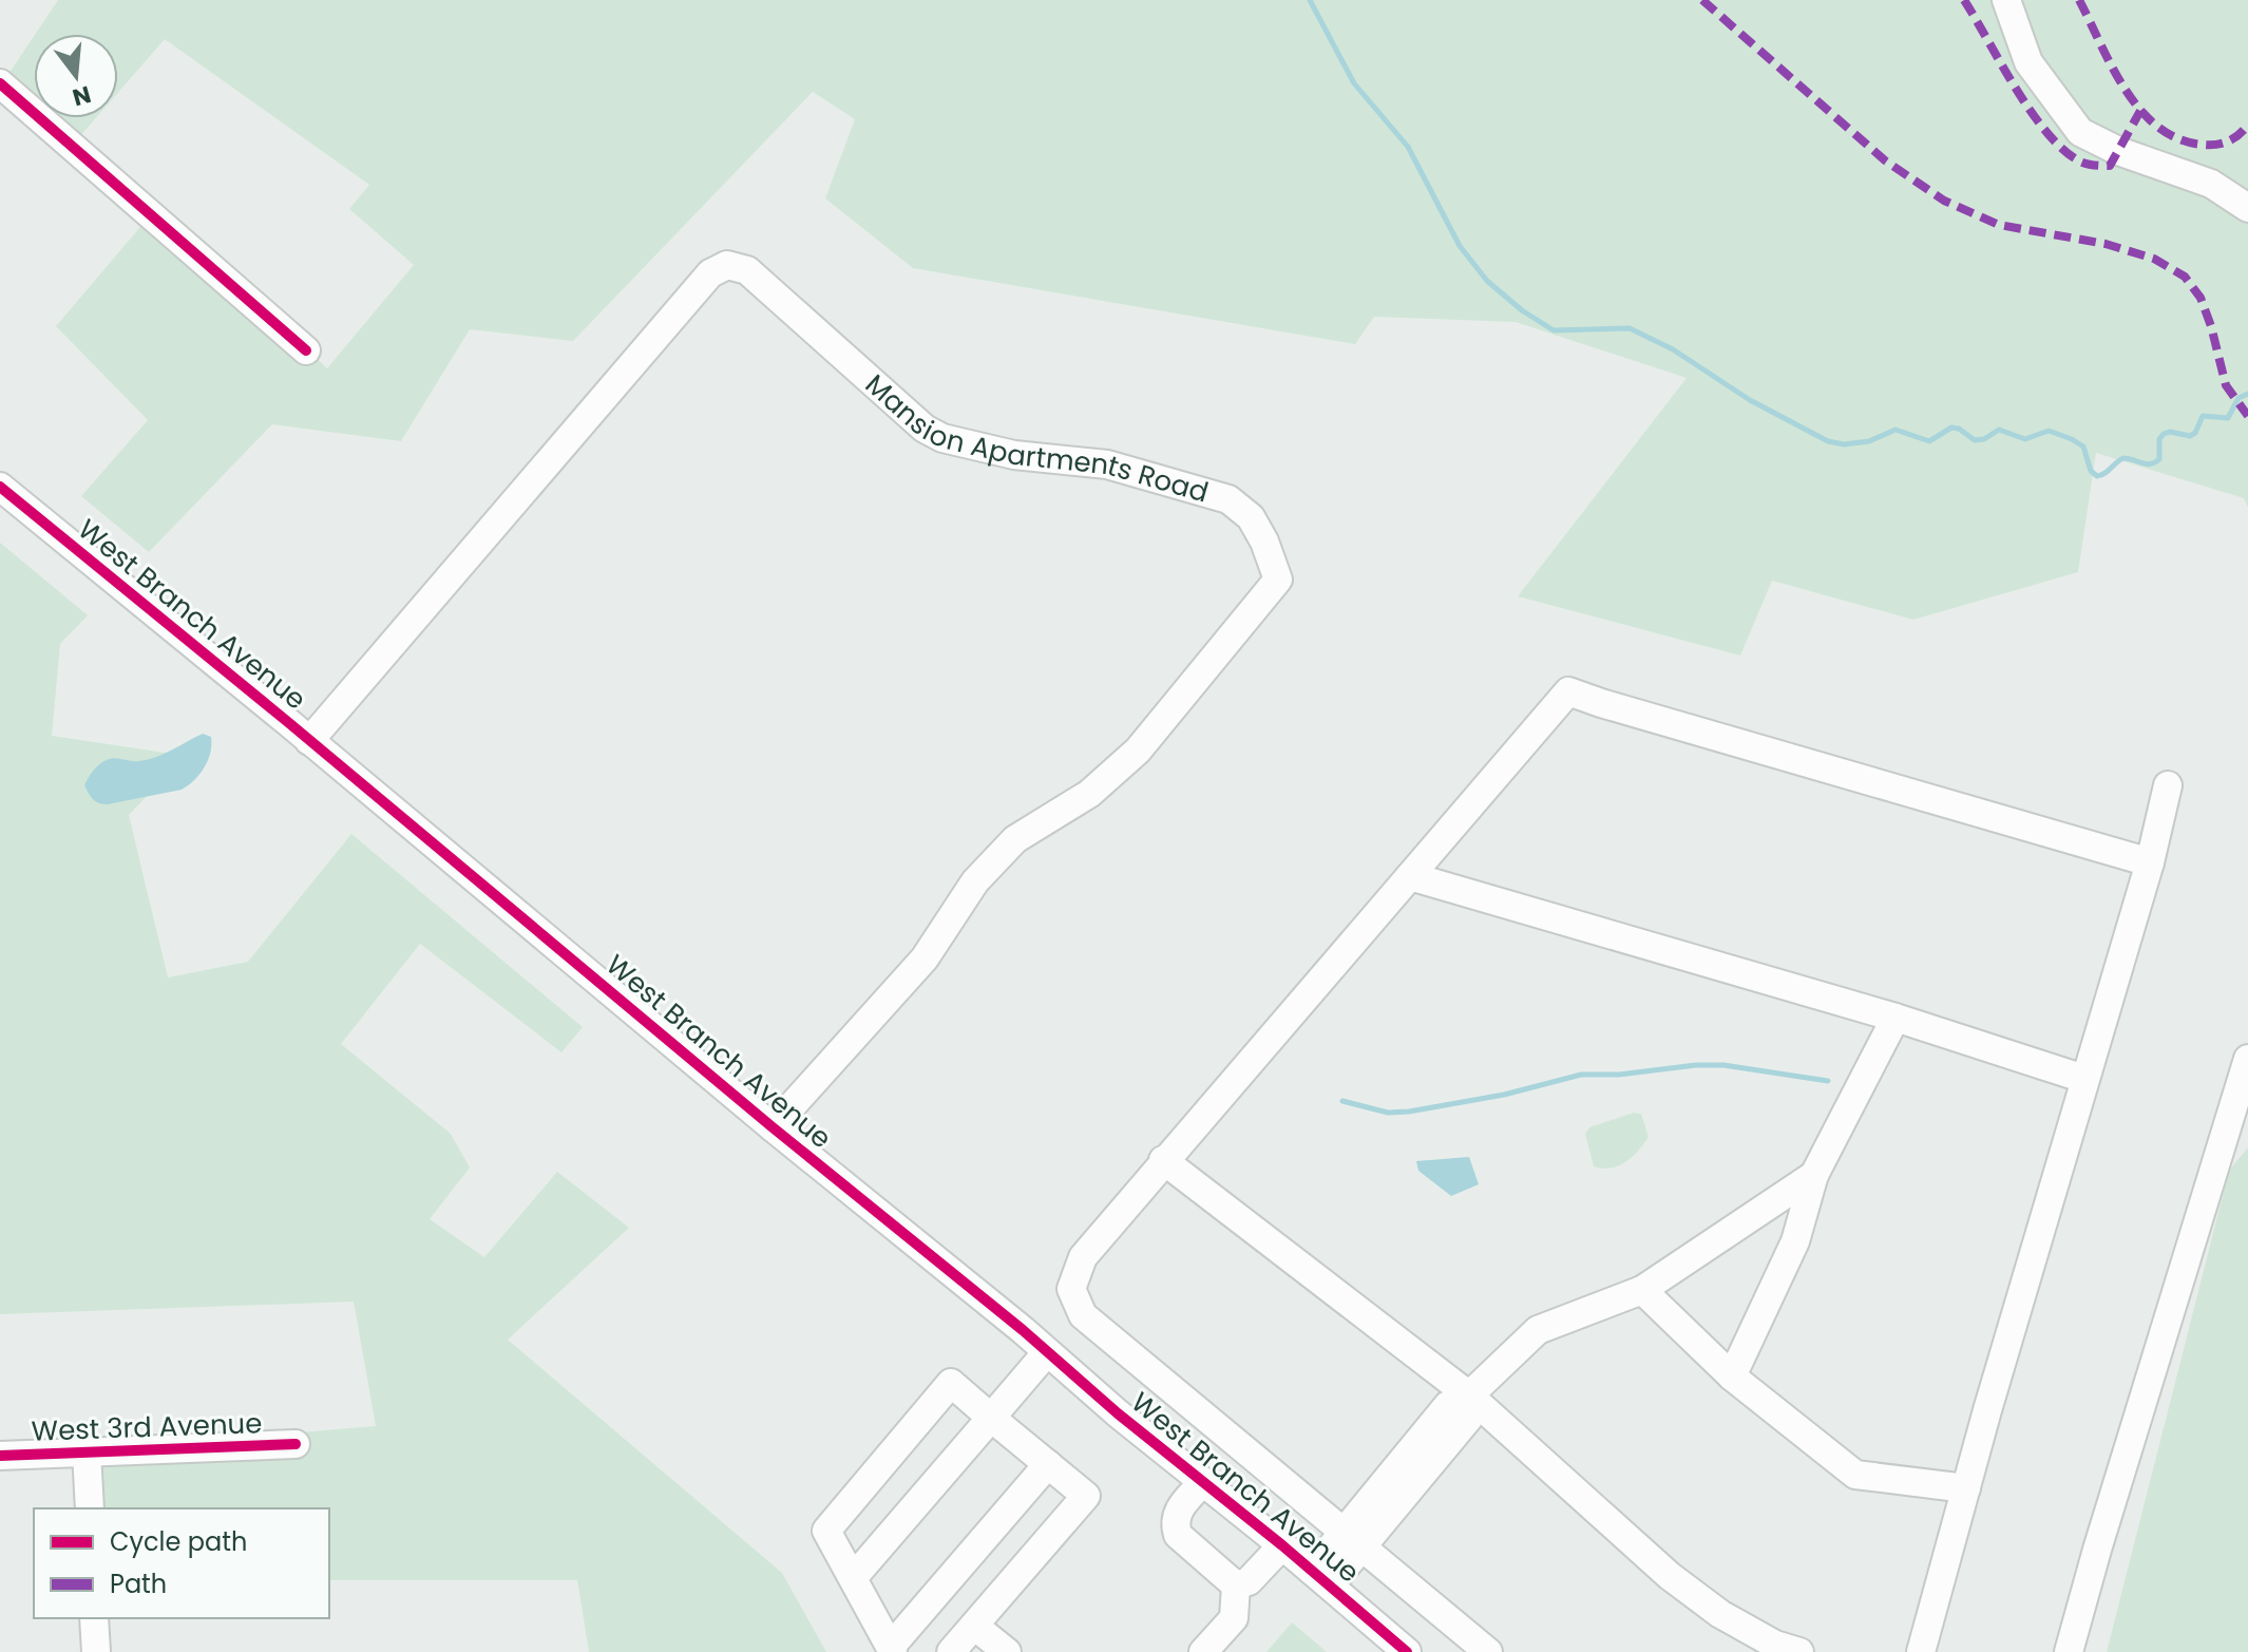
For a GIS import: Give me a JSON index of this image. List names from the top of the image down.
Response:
{
  "streets": {
    "street": ["Mansion Apartments Road", "West Branch Avenue", "West 3rd Avenue"]
  },
  "crossings": [
    ["Mansion Apartments Road", "West Branch Avenue"]
  ],
  "legend": ["Cycle path", "Path"],
  "north": "bottom"
}
